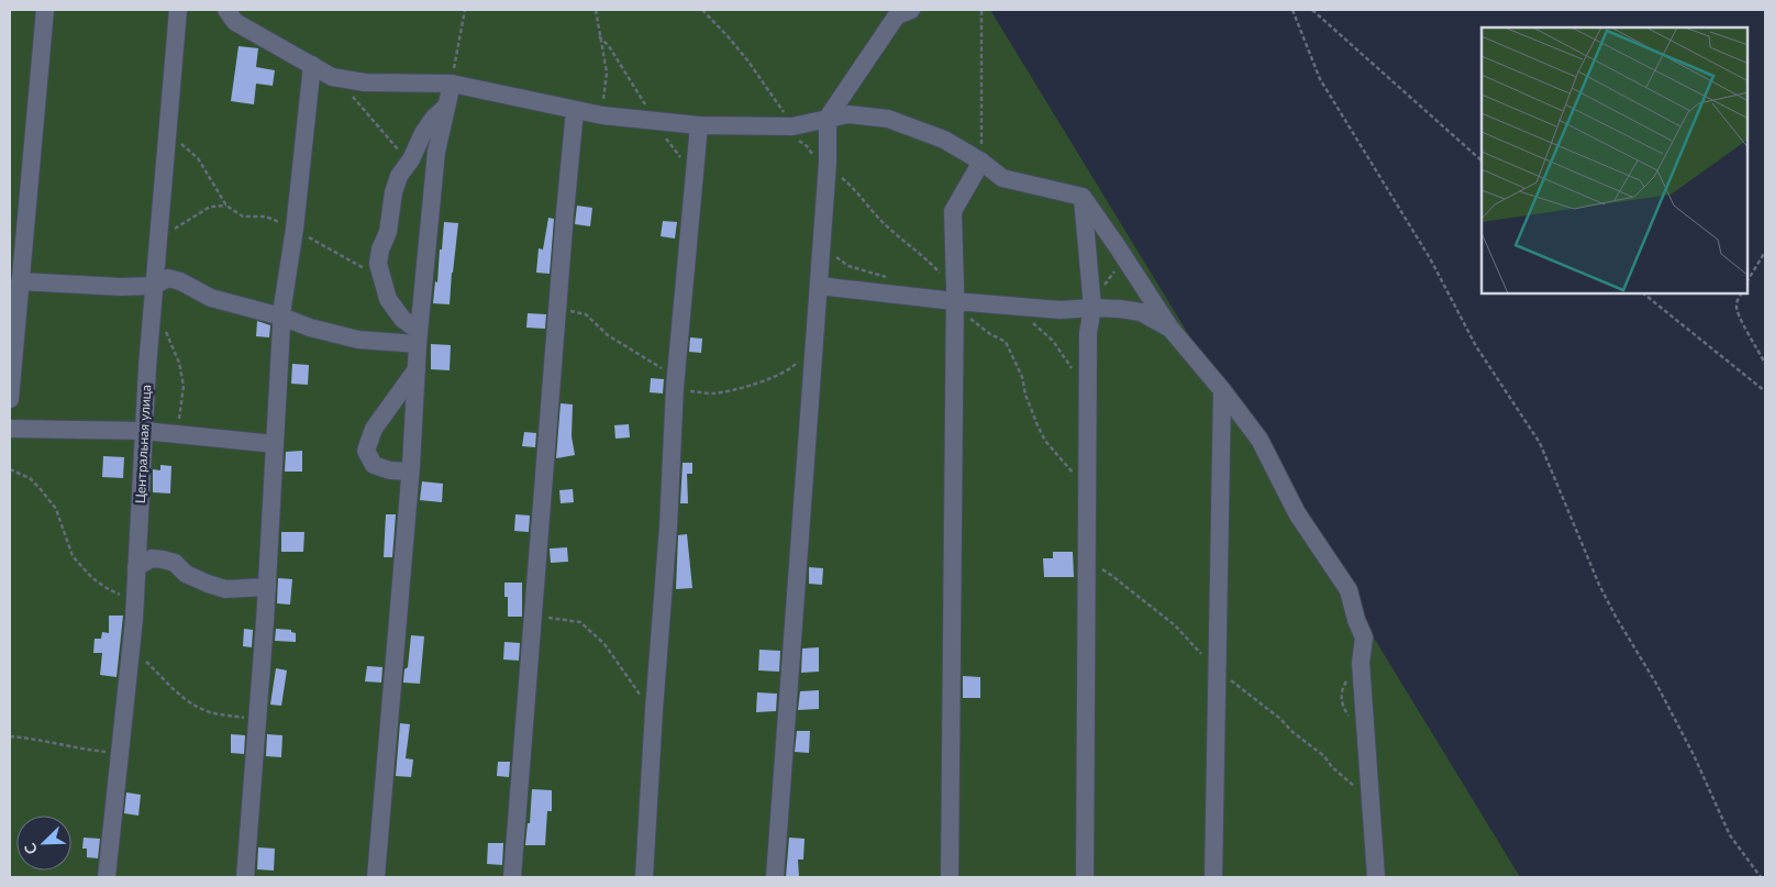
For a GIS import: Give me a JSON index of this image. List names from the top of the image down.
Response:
{
  "streets": {
    "street": ["Центральная улица"]
  },
  "north": "bottom left"
}
